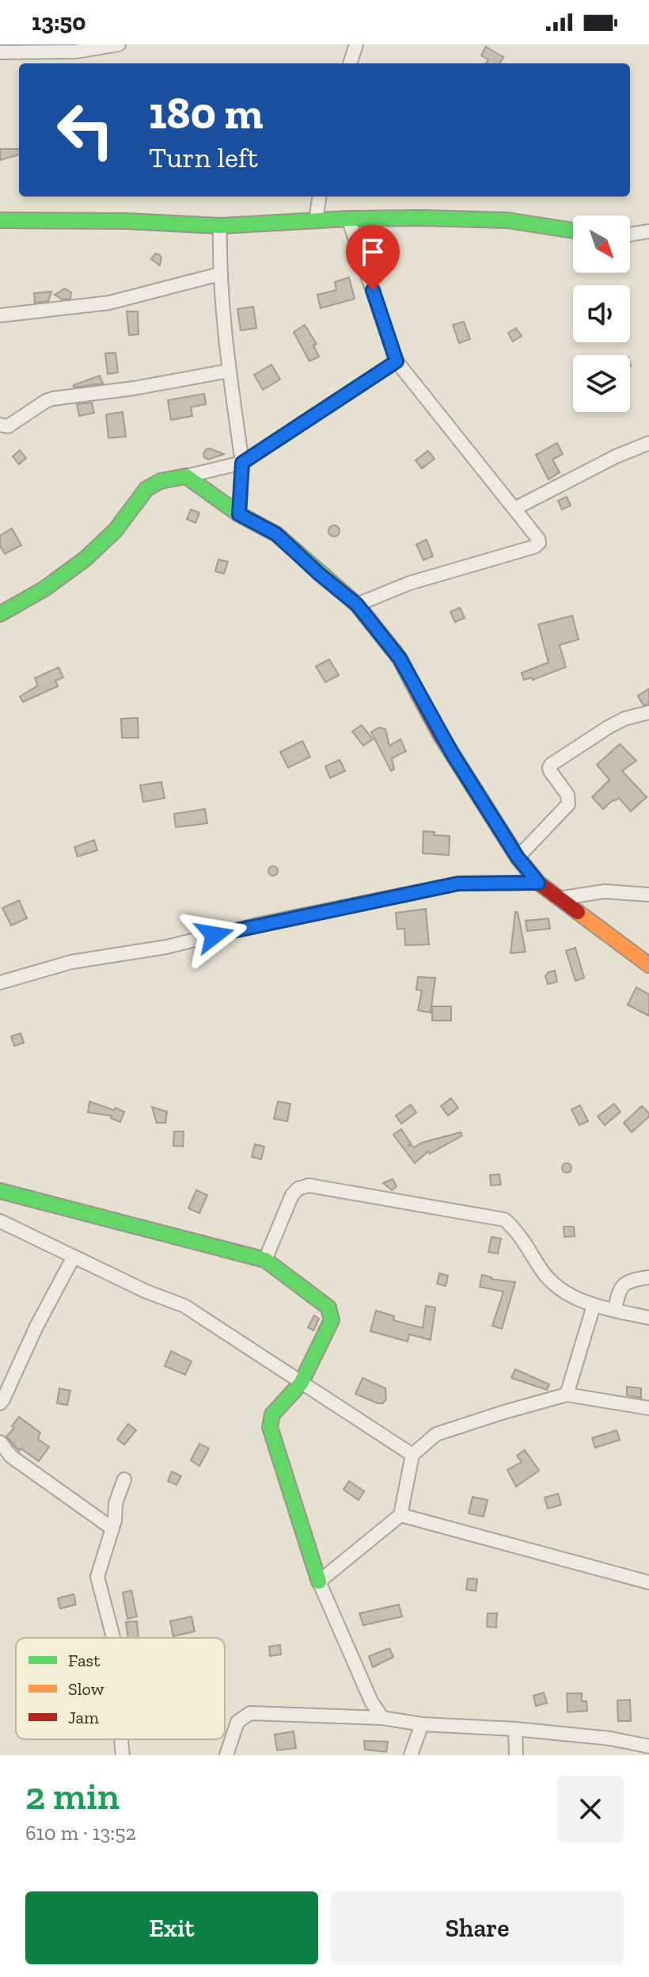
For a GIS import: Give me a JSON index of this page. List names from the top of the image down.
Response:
{
  "legend": ["Fast", "Slow", "Jam"],
  "north": "bottom right",
  "page": {
    "status": "13:50",
    "turn": ["180 m", "Turn left"],
    "heading": ["2 min", "610 m · 13:52"],
    "buttons": ["Exit", "Share"]
  }
}
